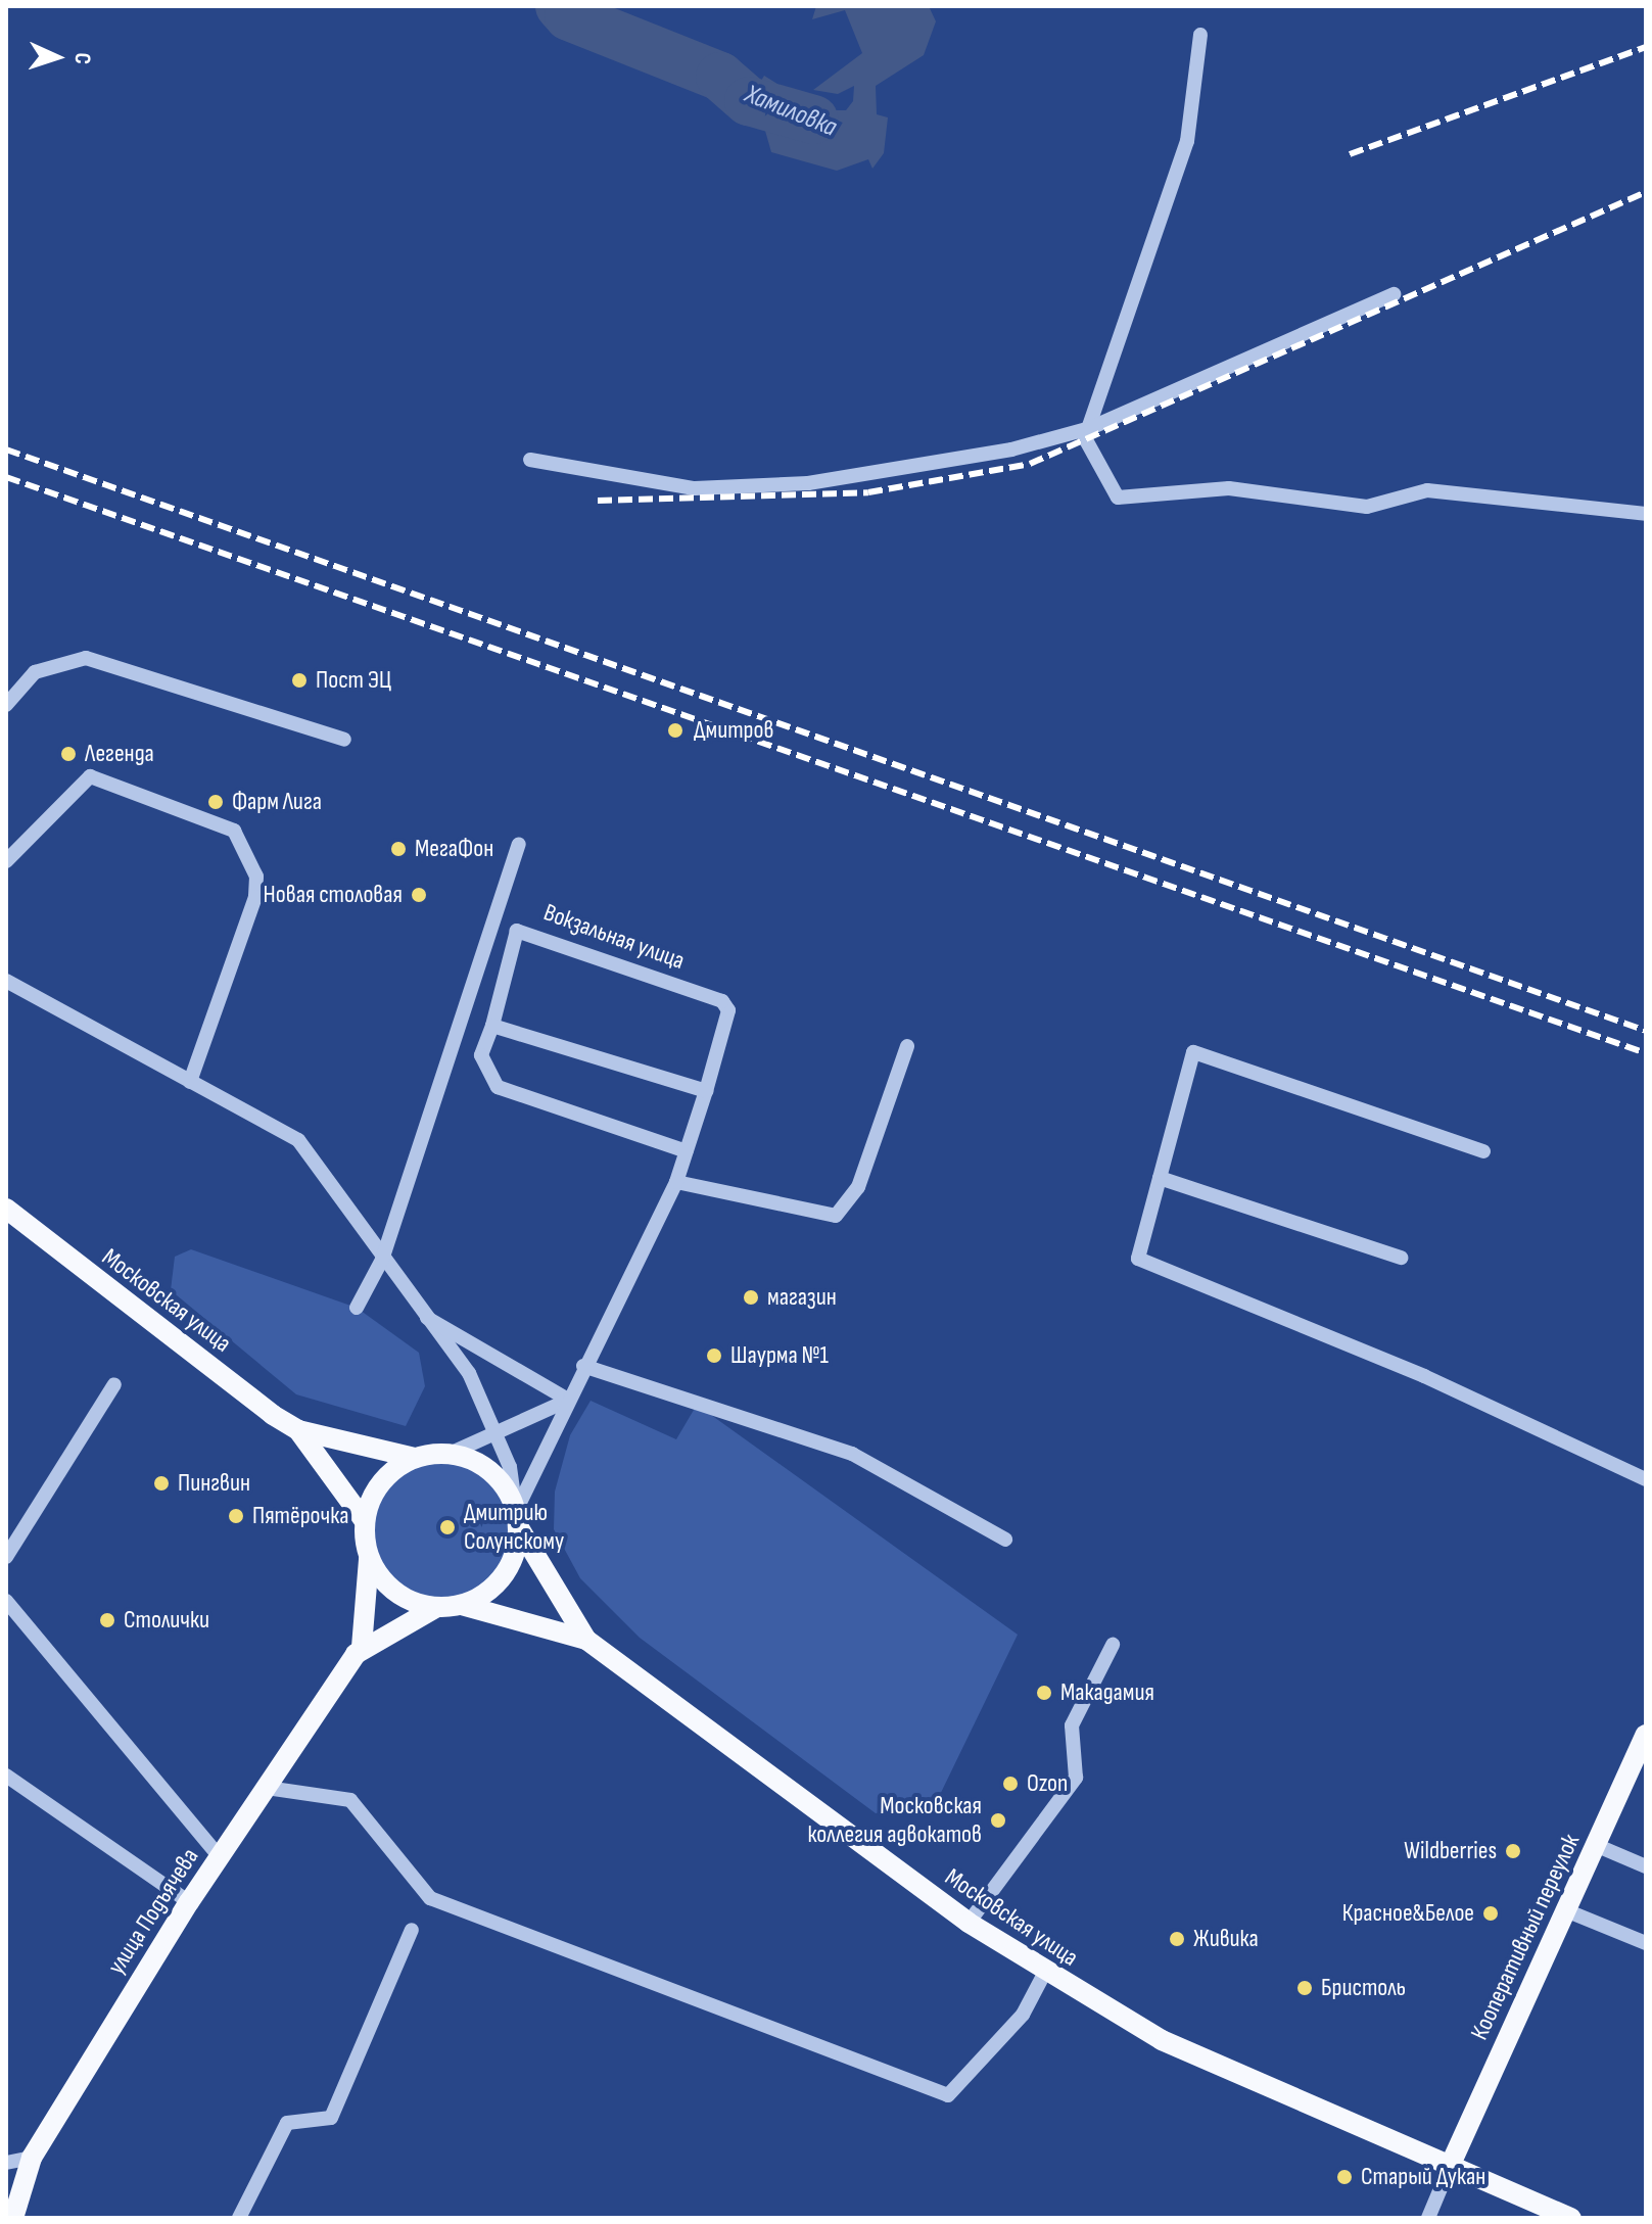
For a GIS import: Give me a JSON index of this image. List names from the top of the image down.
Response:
{
  "streets": {
    "main road": ["Московская улица", "улица Подъячева", "Кооперативный переулок"],
    "street": ["Вокзальная улица"]
  },
  "crossings": [
    ["Вокзальная улица", "Московская улица"],
    ["Вокзальная улица", "улица Подъячева"],
    ["Московская улица", "улица Подъячева"],
    ["Московская улица", "Кооперативный переулок"]
  ],
  "water": ["Хамиловка"],
  "places": [
    "Пост ЭЦ",
    "Дмитров",
    "Легенда",
    "Фарм Лига",
    "МегаФон",
    "Новая столовая",
    "магазин",
    "Шаурма №1",
    "Пингвин",
    "Пятёрочка",
    "Дмитрию Солунскому",
    "Столички",
    "Макадамия",
    "Ozon",
    "Московская коллегия адвокатов",
    "Wildberries",
    "Красное&Белое",
    "Живика",
    "Бристоль",
    "Старый Дукан"
  ],
  "north": "right"
}
